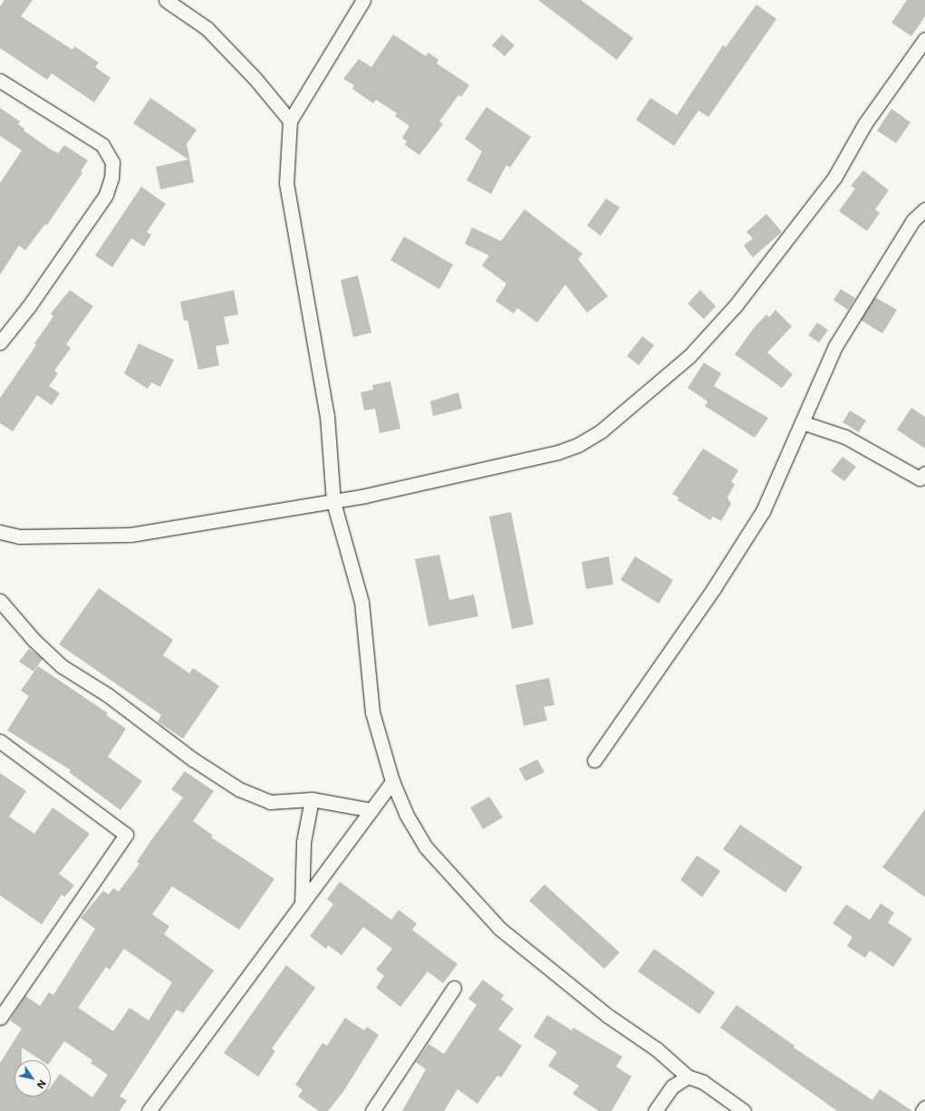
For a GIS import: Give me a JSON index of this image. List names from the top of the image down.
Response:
{
  "north": "bottom right"
}
